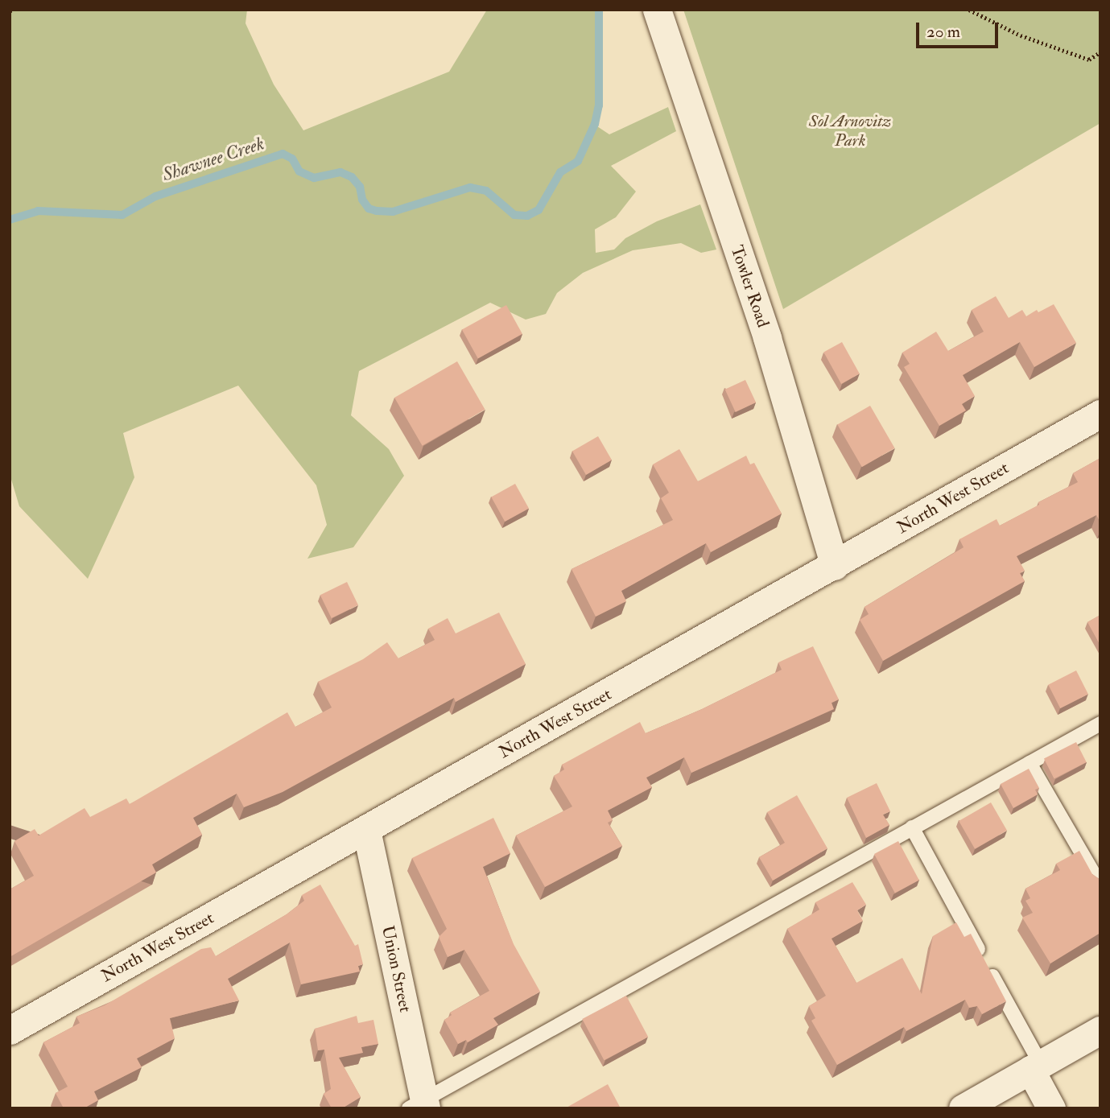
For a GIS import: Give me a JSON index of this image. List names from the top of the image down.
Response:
{
  "streets": {
    "street": ["Towler Road", "North West Street", "Union Street"]
  },
  "crossings": [
    ["Towler Road", "North West Street"],
    ["North West Street", "Union Street"]
  ],
  "water": ["Shawnee Creek"],
  "parks": ["Sol Arnovitz Park"],
  "scale_bar": "20 m"
}
